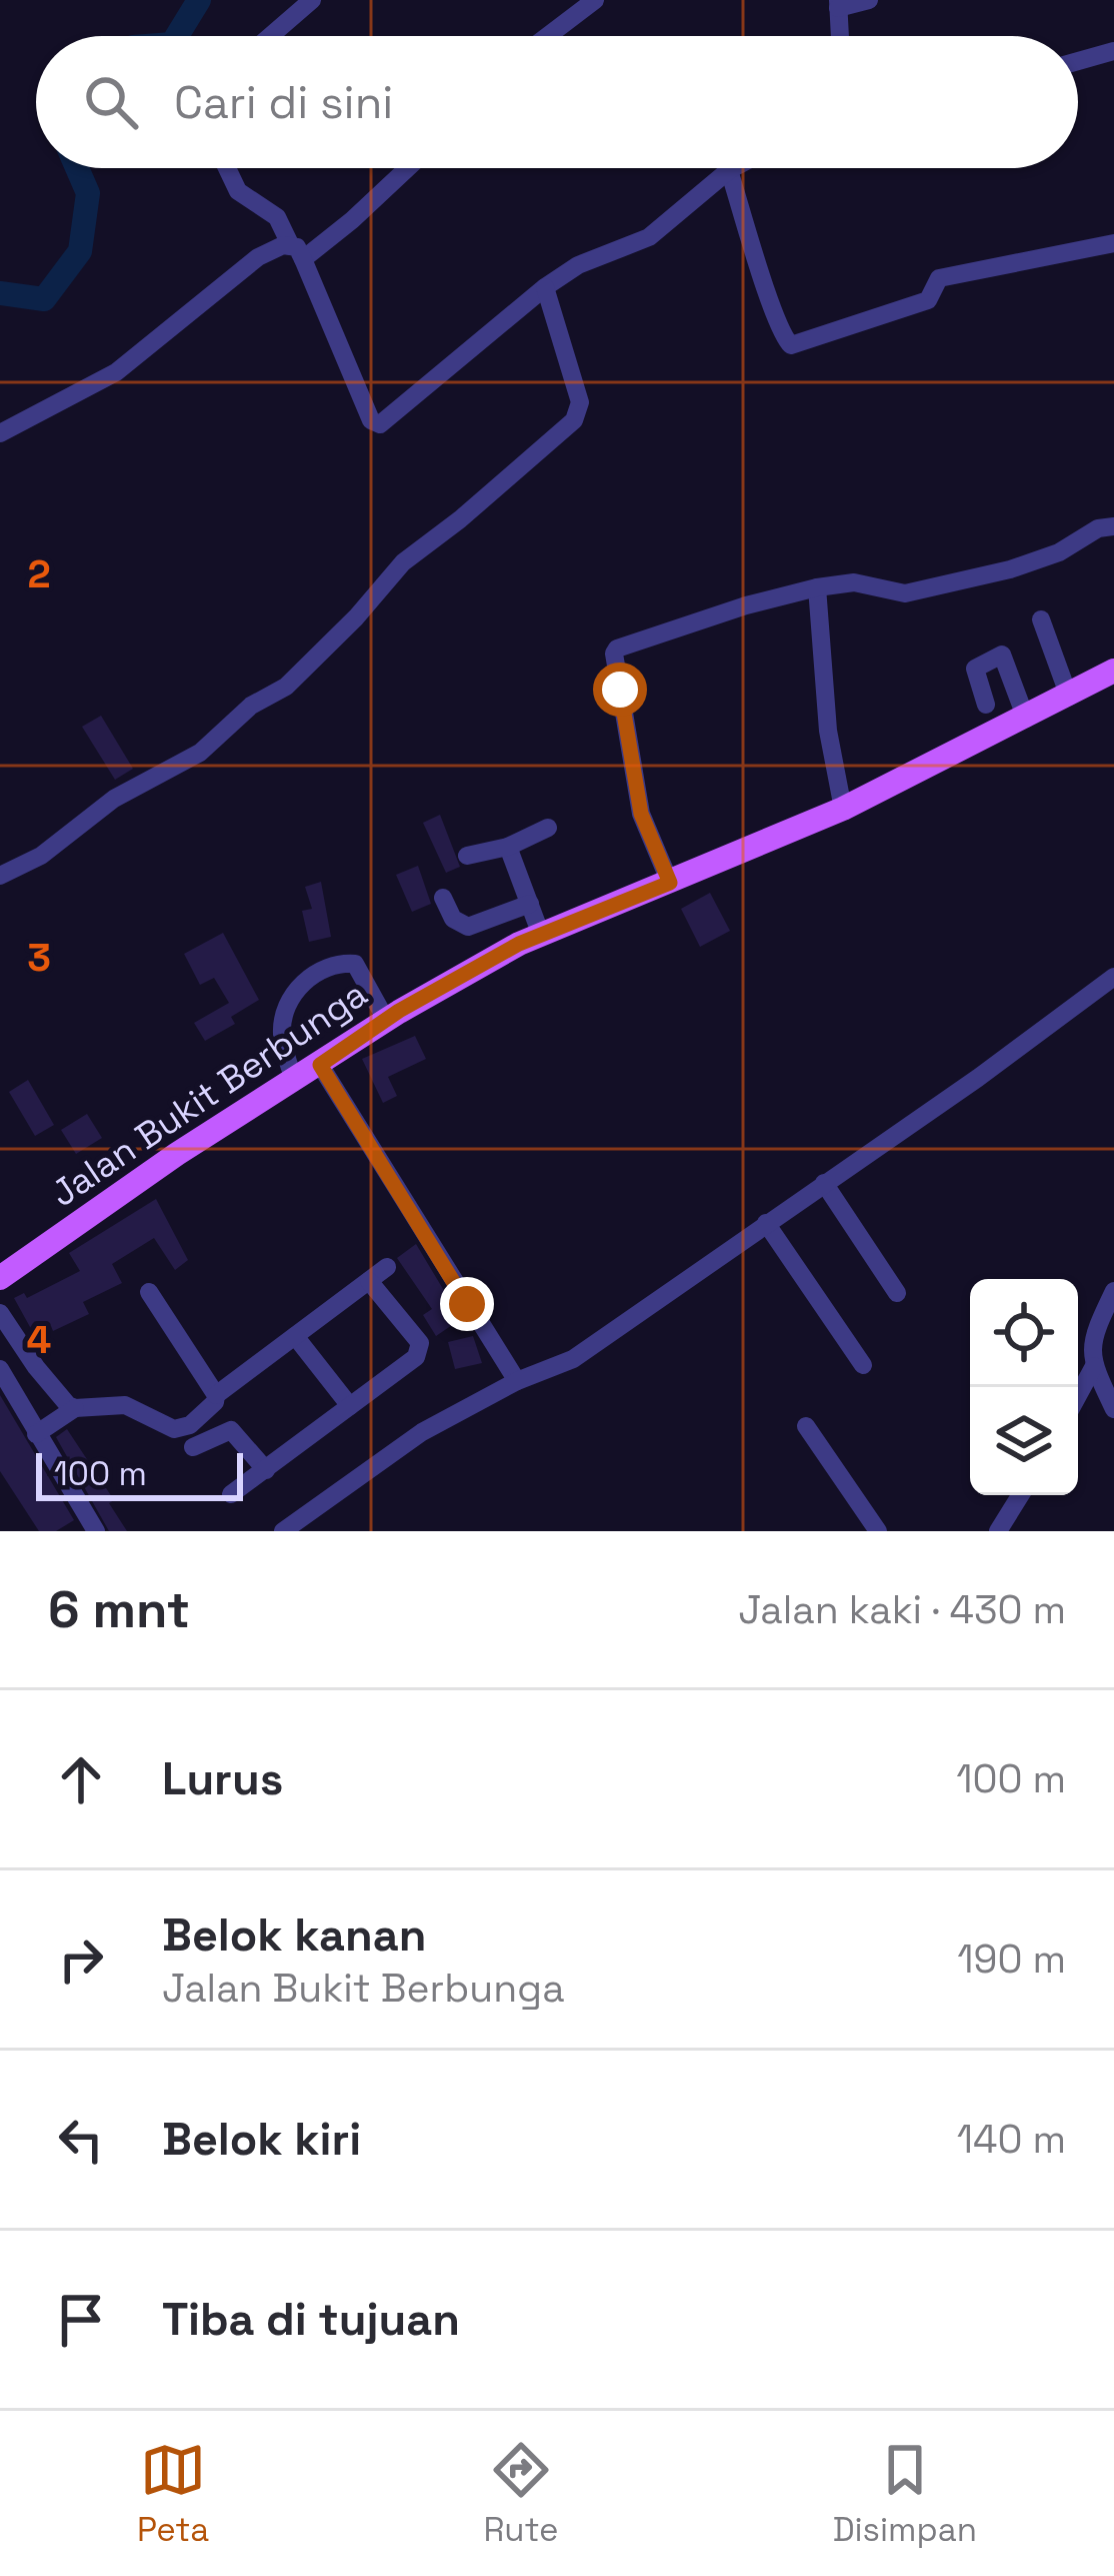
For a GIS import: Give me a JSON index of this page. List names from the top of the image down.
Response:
{
  "streets": {
    "main road": ["Jalan Bukit Berbunga"]
  },
  "scale_bar": "100 m",
  "page": {
    "search": "Cari di sini",
    "scale": "100 m",
    "heading": ["6 mnt", "Jalan kaki · 430 m"],
    "list": [
      ["Lurus", "100 m"],
      ["Belok kanan", "Jalan Bukit Berbunga", "190 m"],
      ["Belok kiri", "140 m"],
      "Tiba di tujuan"
    ],
    "nav": ["Peta", "Rute", "Disimpan"]
  },
  "grid": {
    "rows": ["2", "3", "4"]
  }
}
